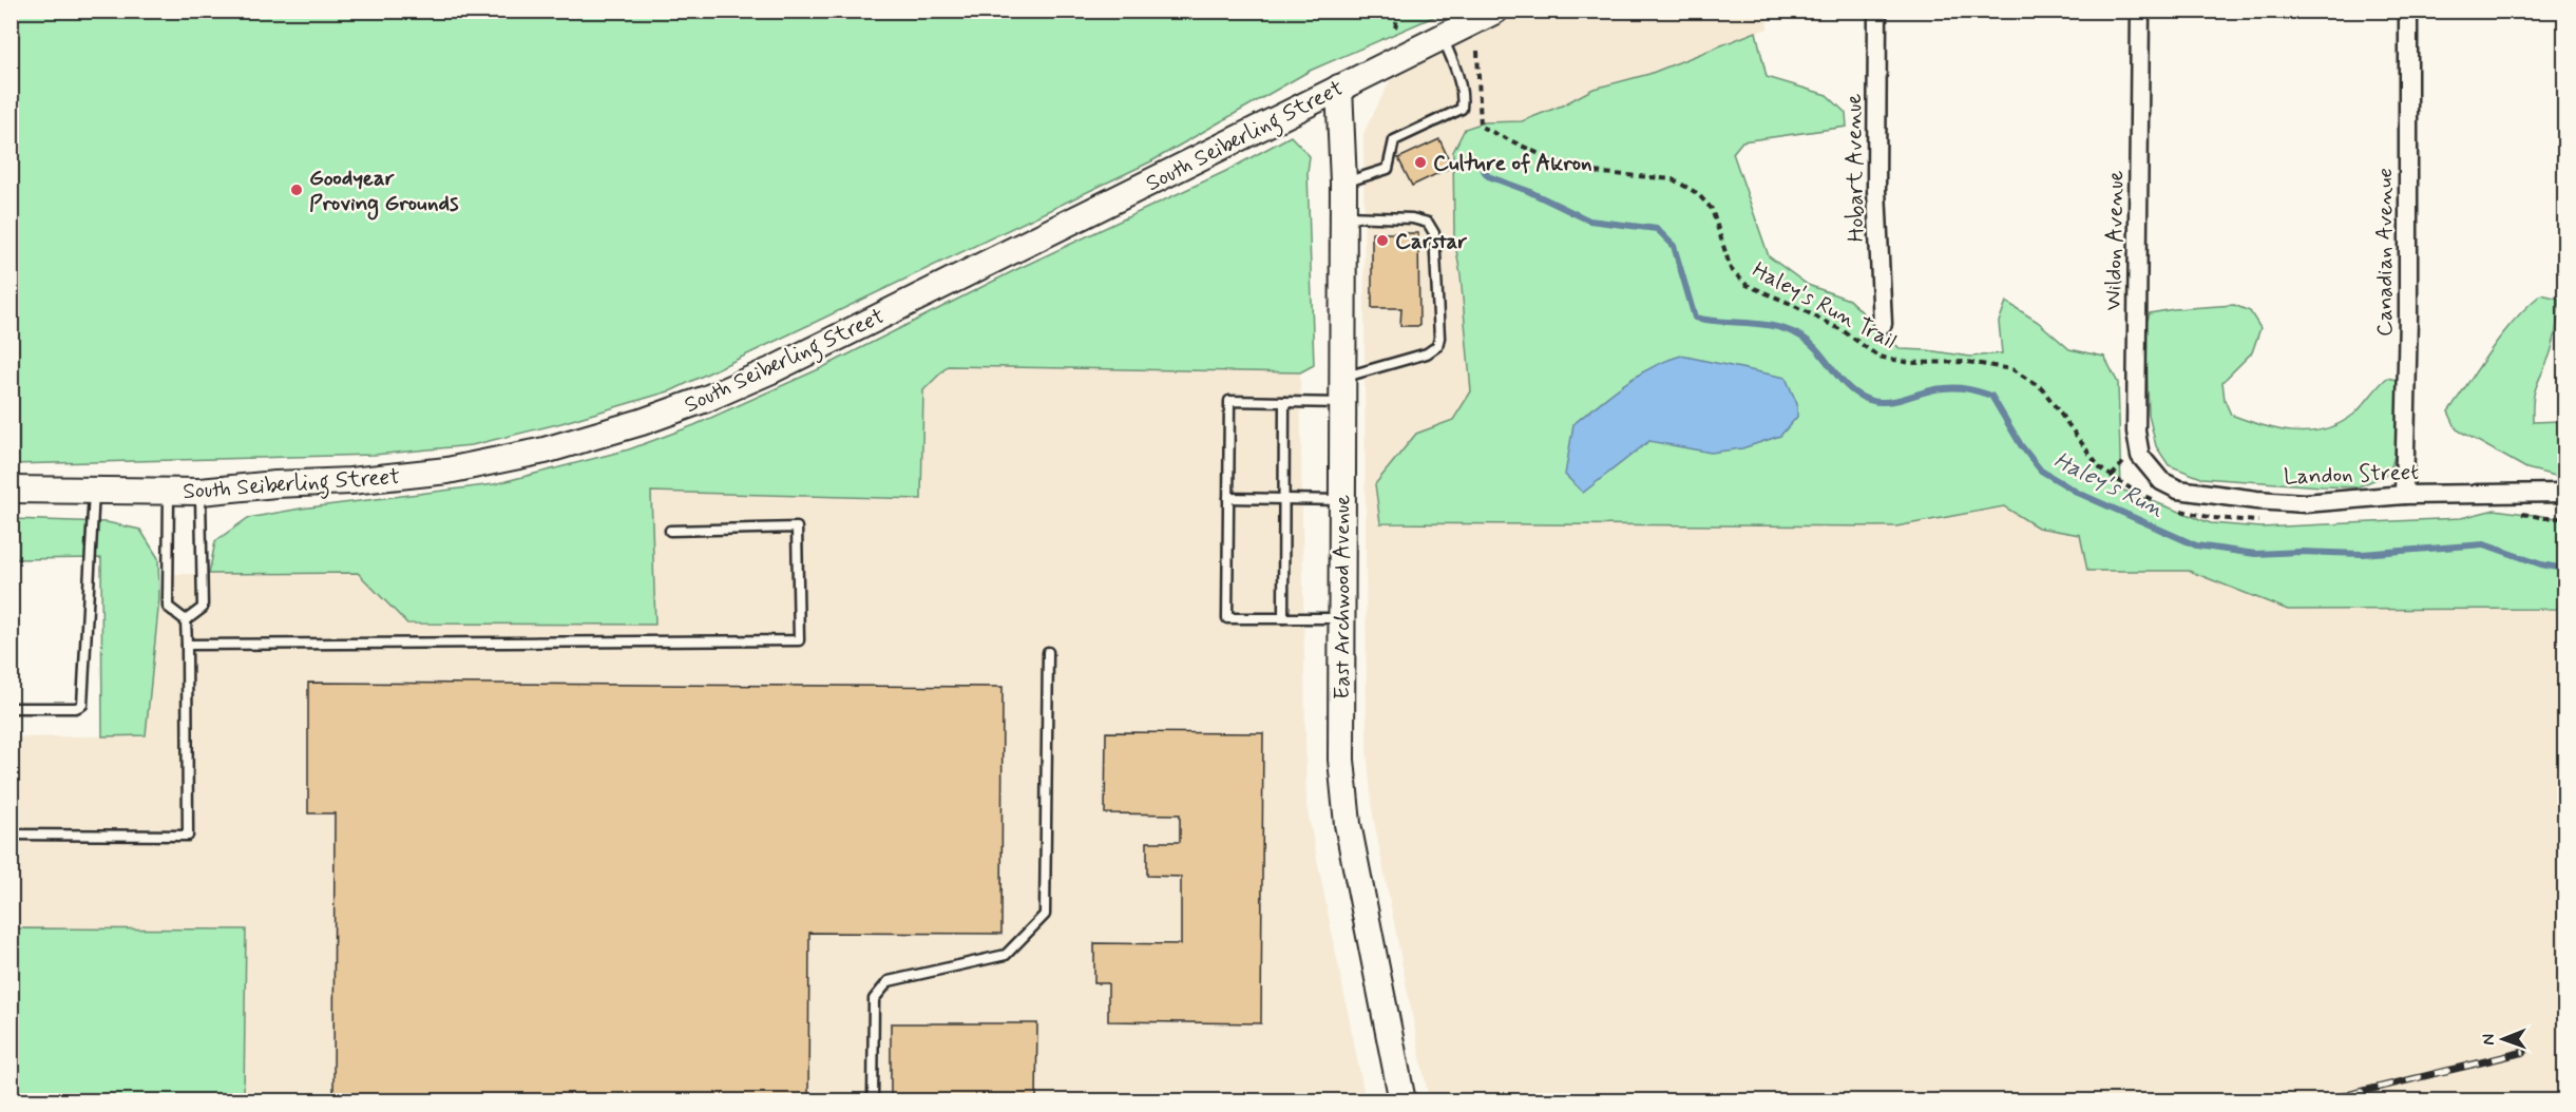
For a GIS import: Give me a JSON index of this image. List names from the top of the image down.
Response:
{
  "streets": {
    "main road": ["South Seiberling Street", "East Archwood Avenue"],
    "street": [
      "Hobart Avenue",
      "Wildon Avenue",
      "Canadian Avenue",
      "Landon Street"
    ],
    "path": ["Haley's Run Trail"]
  },
  "crossings": [
    ["South Seiberling Street", "East Archwood Avenue"],
    ["Wildon Avenue", "Landon Street"],
    ["Canadian Avenue", "Landon Street"]
  ],
  "water": ["Haley's Run"],
  "places": ["Culture of Akron", "Goodyear Proving Grounds", "Carstar"],
  "north": "left"
}
